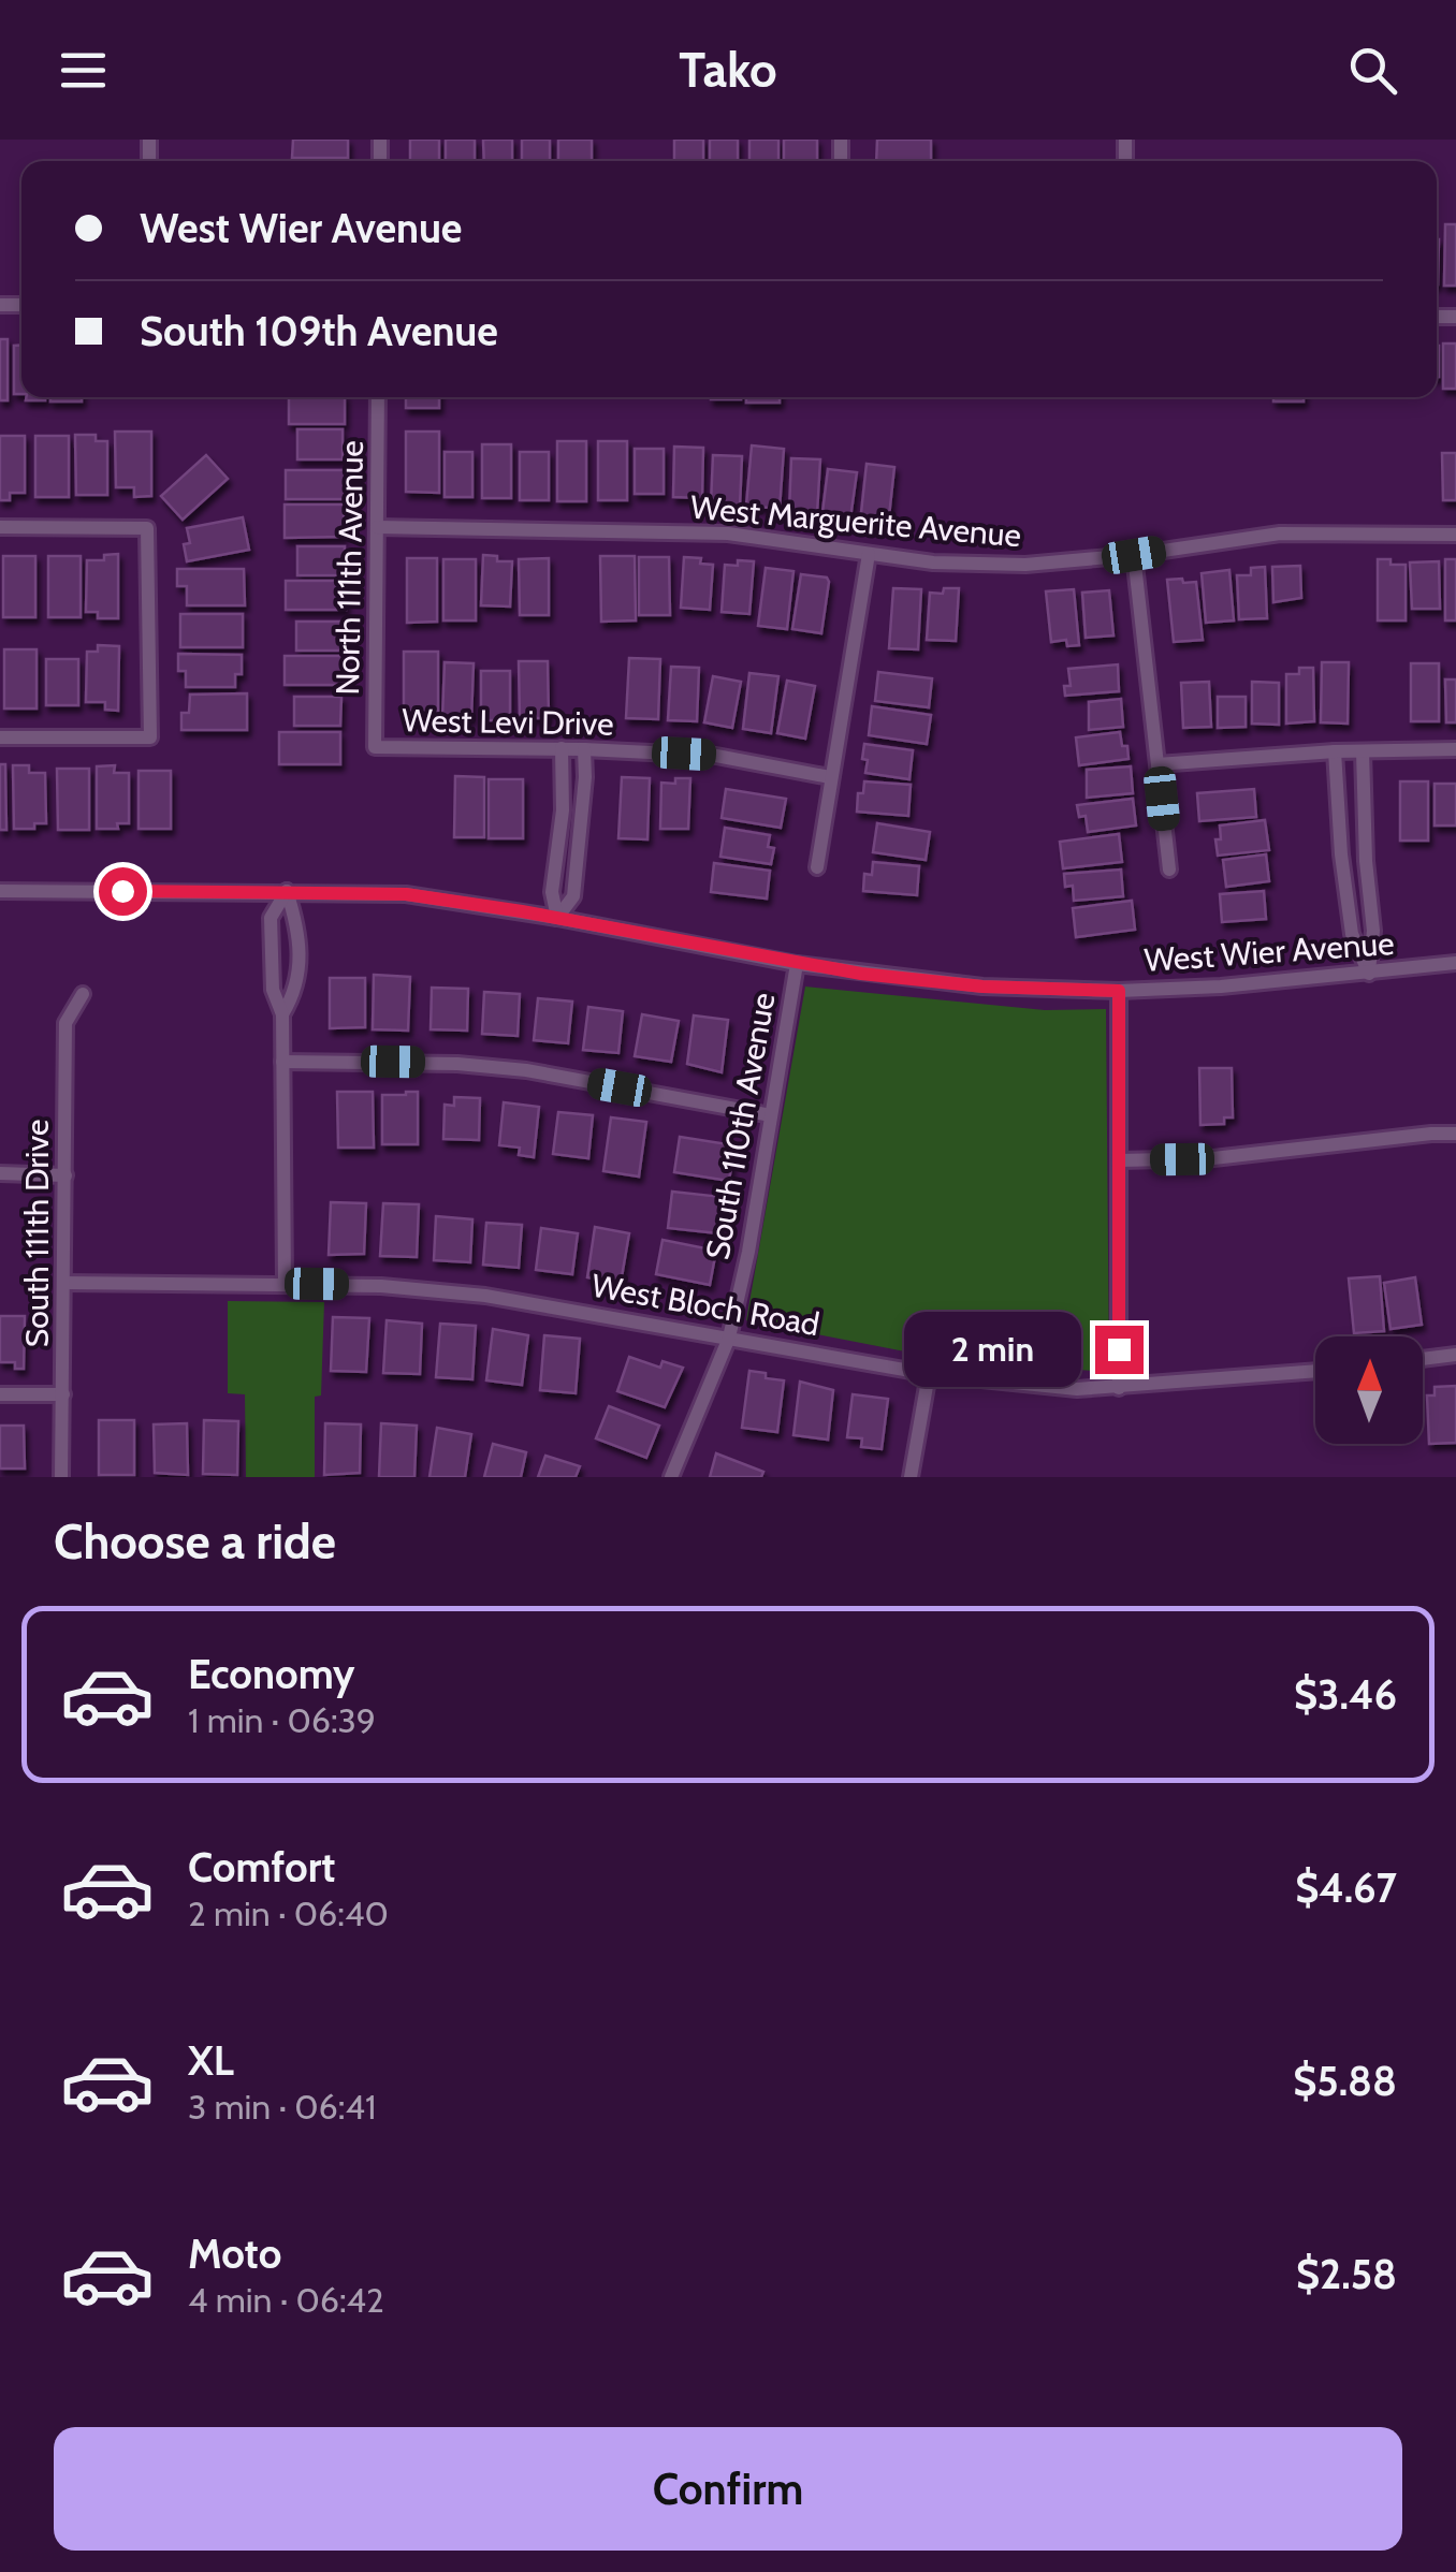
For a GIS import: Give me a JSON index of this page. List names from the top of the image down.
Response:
{
  "streets": {
    "street": [
      "West Marguerite Avenue",
      "North 111th Avenue",
      "West Levi Drive",
      "West Wier Avenue",
      "South 110th Avenue",
      "South 111th Drive",
      "West Bloch Road"
    ]
  },
  "crossings": [
    ["West Marguerite Avenue", "North 111th Avenue"],
    ["North 111th Avenue", "West Levi Drive"],
    ["West Wier Avenue", "South 110th Avenue"],
    ["South 110th Avenue", "West Bloch Road"],
    ["South 111th Drive", "West Bloch Road"]
  ],
  "north": "top",
  "page": {
    "header": "Tako",
    "banner": ["West Wier Avenue", "South 109th Avenue"],
    "bubble": "2 min",
    "heading": "Choose a ride",
    "list": [
      {
        "name": "Economy",
        "note": "1 min · 06:39",
        "value": "$3.46"
      },
      {
        "name": "Comfort",
        "note": "2 min · 06:40",
        "value": "$4.67"
      },
      {
        "name": "XL",
        "note": "3 min · 06:41",
        "value": "$5.88"
      },
      {
        "name": "Moto",
        "note": "4 min · 06:42",
        "value": "$2.58"
      }
    ],
    "buttons": "Confirm"
  }
}
